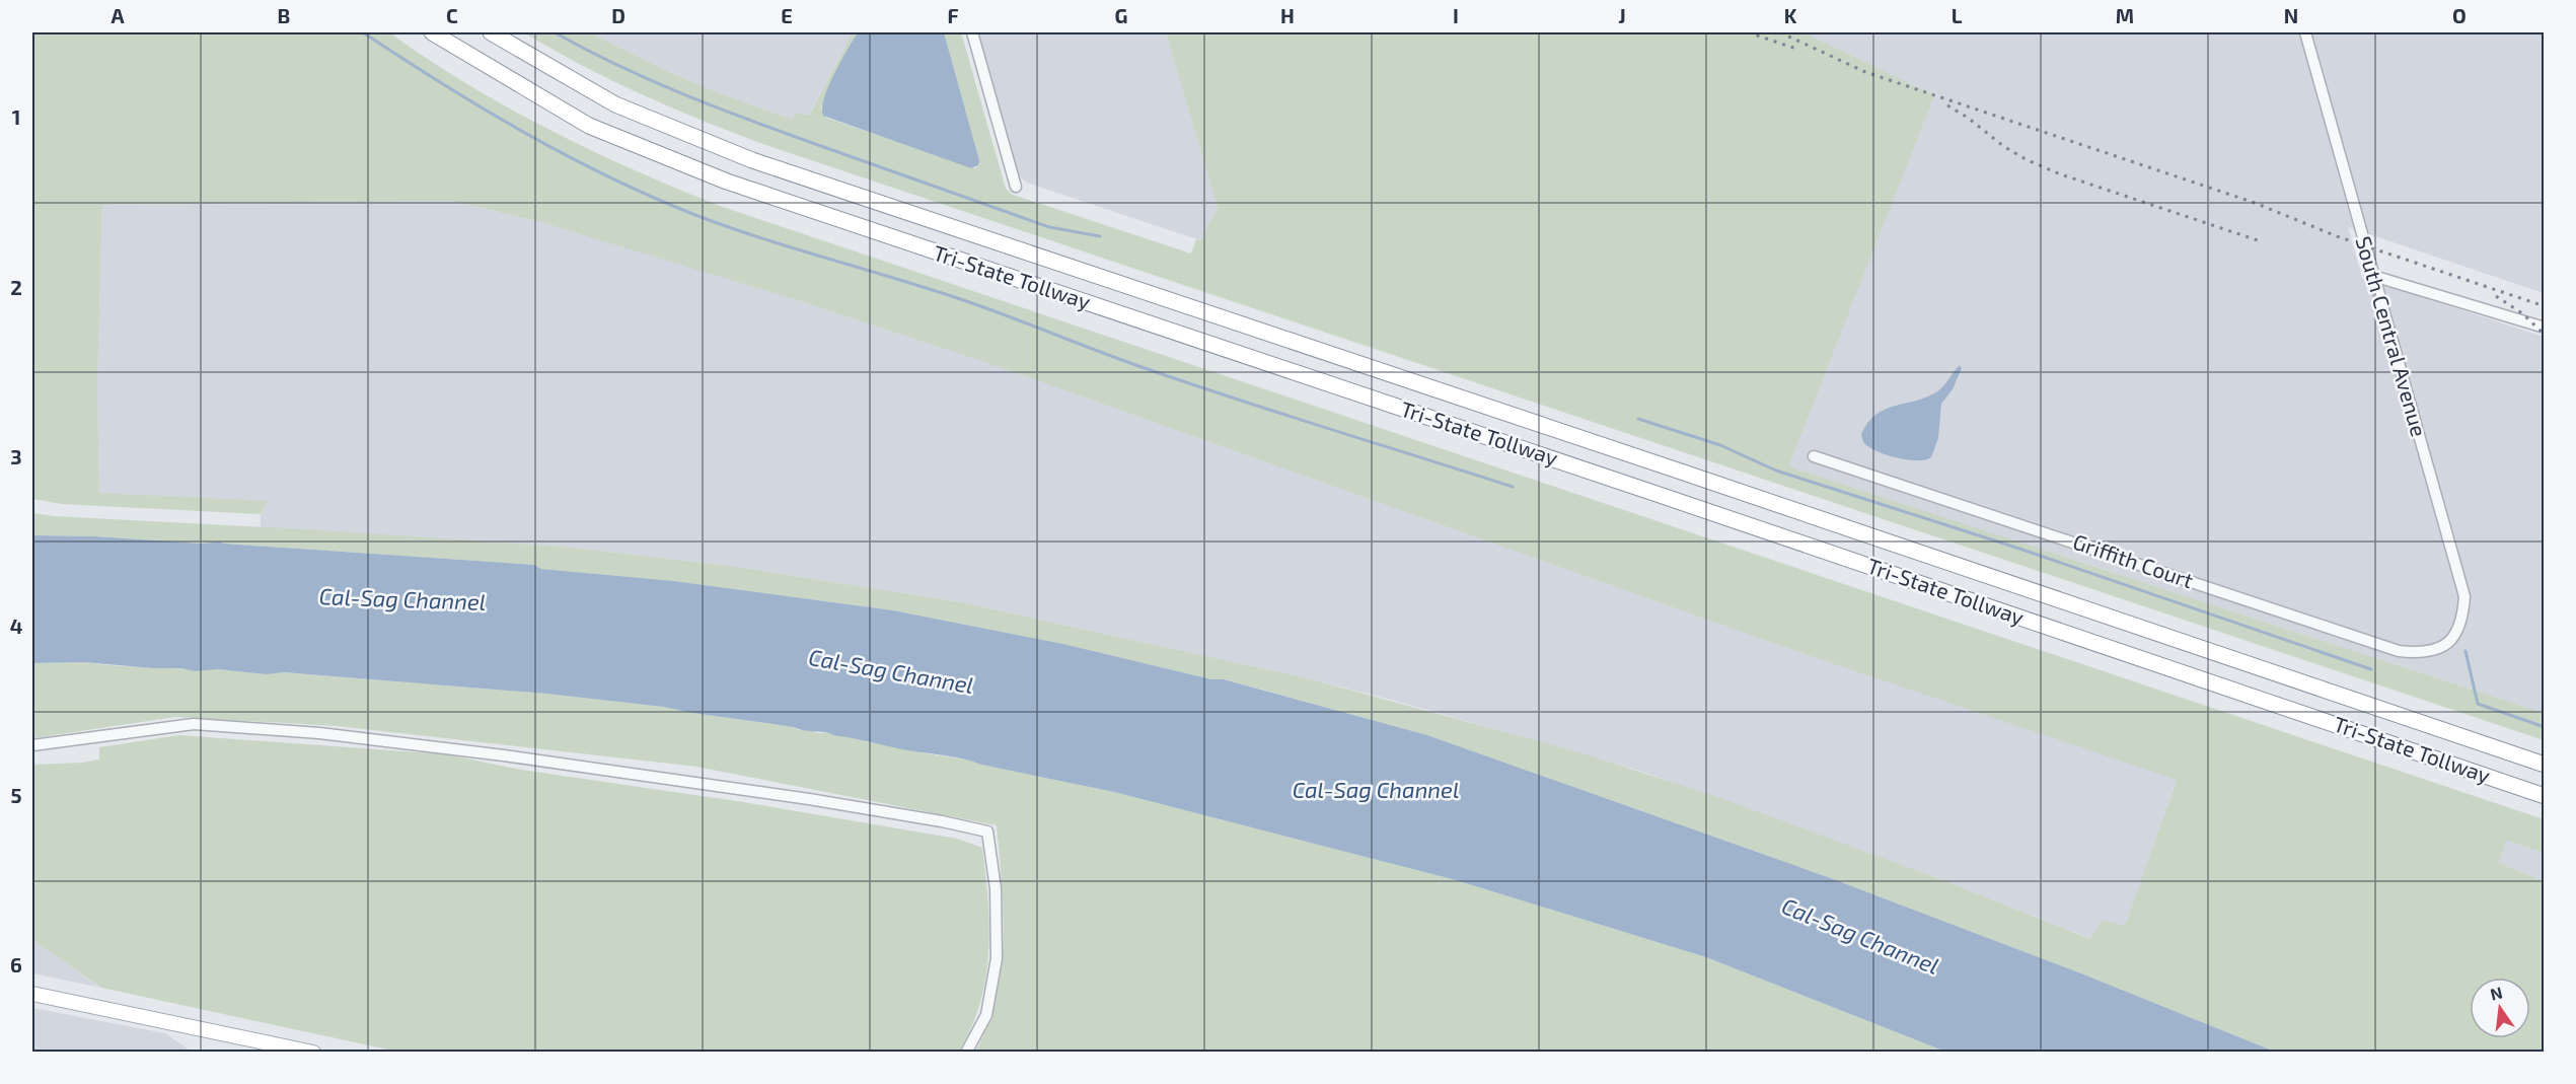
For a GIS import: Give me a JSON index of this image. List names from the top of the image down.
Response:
{
  "streets": {
    "highway": ["Tri-State Tollway"],
    "street": ["South Central Avenue", "Griffith Court"]
  },
  "crossings": [
    ["South Central Avenue", "Griffith Court"]
  ],
  "water": ["Cal-Sag Channel"],
  "north": "top",
  "grid": {
    "columns": [
      "A",
      "B",
      "C",
      "D",
      "E",
      "F",
      "G",
      "H",
      "I",
      "J",
      "K",
      "L",
      "M",
      "N",
      "O"
    ],
    "rows": [
      "1",
      "2",
      "3",
      "4",
      "5",
      "6"
    ]
  }
}
